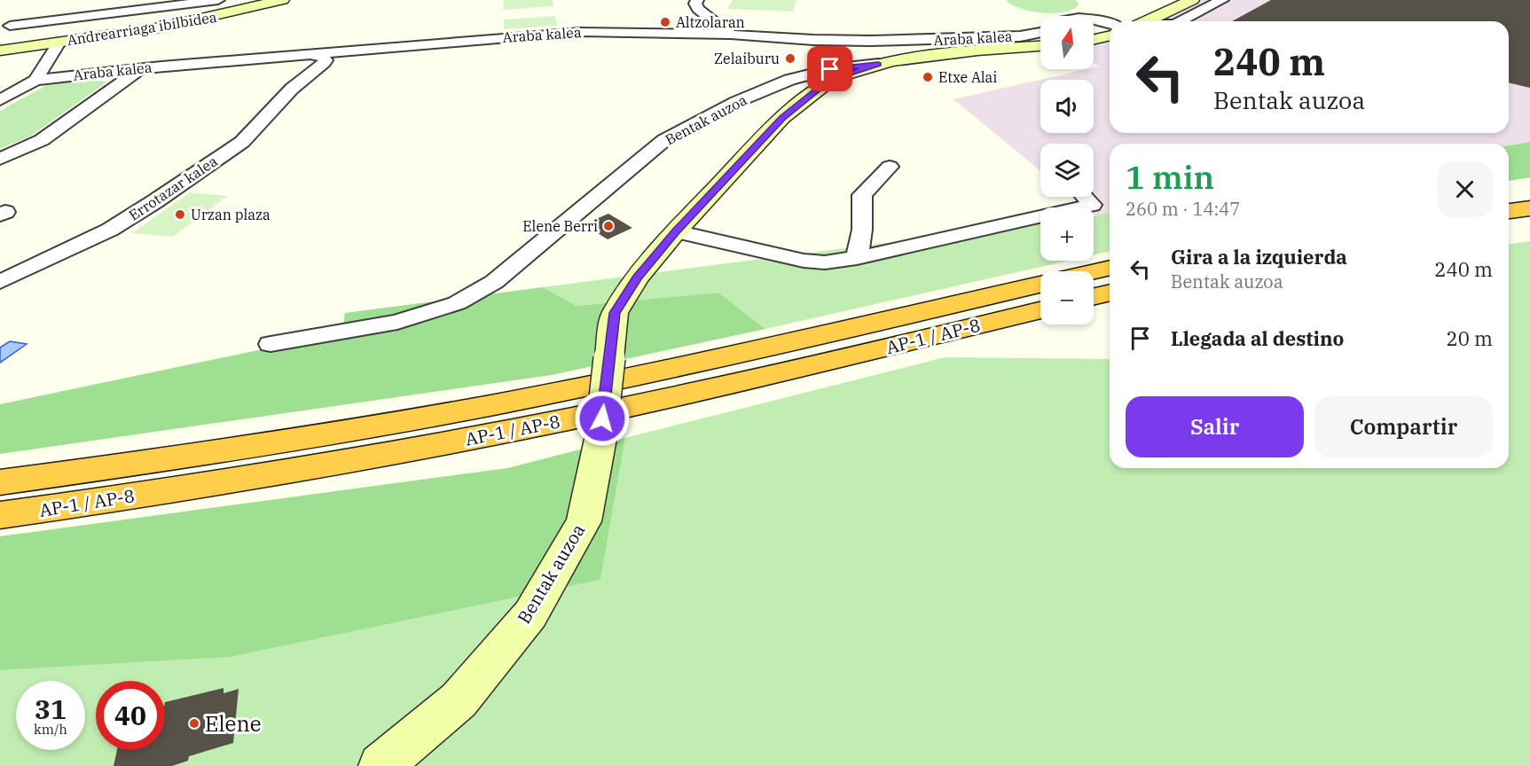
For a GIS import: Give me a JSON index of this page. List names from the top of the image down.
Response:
{
  "streets": {
    "highway": ["AP-1 / AP-8"],
    "street": [
      "Andrearriaga ibilbidea",
      "Araba kalea",
      "Bentak auzoa",
      "Errotazar kalea"
    ]
  },
  "crossings": [
    ["Araba kalea", "Errotazar kalea"]
  ],
  "places": [
    "Altzolaran",
    "Zelaiburu",
    "Etxe Alai",
    "Urzan plaza",
    "Elene Berri",
    "Elene"
  ],
  "north": "top",
  "page": {
    "map_buttons": ["+", "−"],
    "turn": ["240 m", "Bentak auzoa"],
    "heading": ["1 min", "260 m · 14:47"],
    "list": [
      {
        "name": "Gira a la izquierda",
        "note": "Bentak auzoa",
        "value": "240 m"
      },
      {
        "name": "Llegada al destino",
        "value": "20 m"
      }
    ],
    "buttons": ["Salir", "Compartir"],
    "speed": "31 km/h",
    "limit": "40"
  }
}
